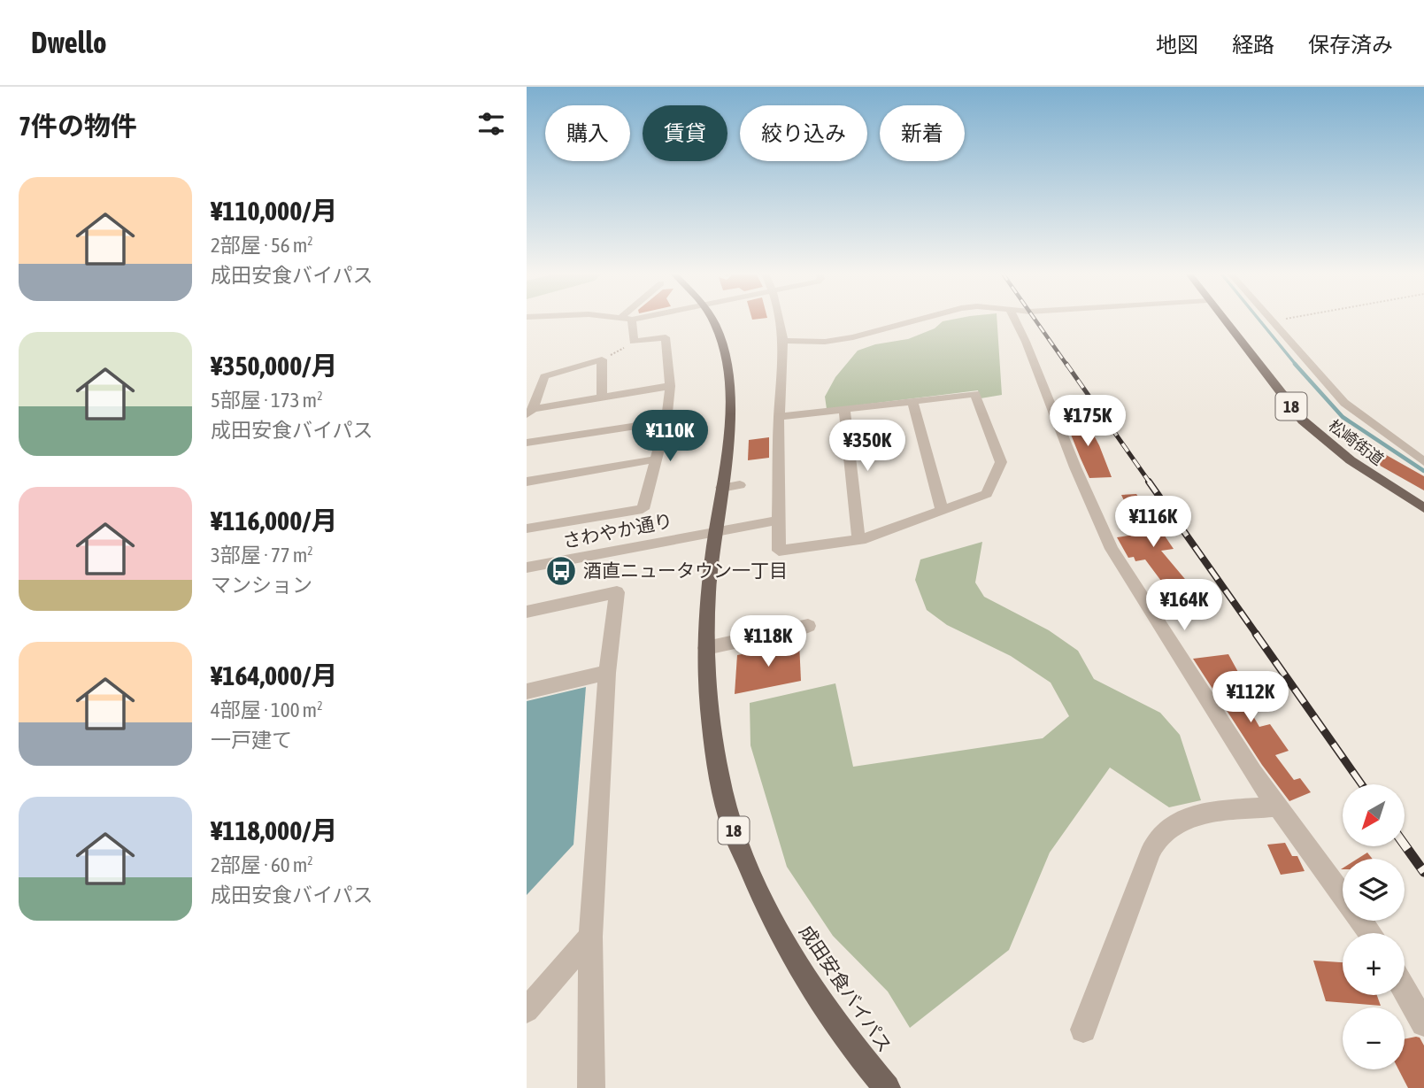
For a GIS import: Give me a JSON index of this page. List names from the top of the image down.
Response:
{
  "streets": {
    "main road": ["18", "松崎街道", "成田安食バイパス"],
    "street": ["さわやか通り"]
  },
  "crossings": [
    ["さわやか通り", "成田安食バイパス"]
  ],
  "places": {
    "bus stop": ["酒直ニュータウン一丁目"]
  },
  "north": "bottom left",
  "page": {
    "header": "Dwello",
    "nav": ["地図", "経路", "保存済み"],
    "heading": "7件の物件",
    "chip": [
      "購入",
      "賃貸",
      "絞り込み",
      "新着"
    ],
    "list": [
      {
        "name": "¥110,000/月",
        "note": "2部屋 · 56 m² · 成田安食バイパス"
      },
      {
        "name": "¥350,000/月",
        "note": "5部屋 · 173 m² · 成田安食バイパス"
      },
      {
        "name": "¥116,000/月",
        "note": "3部屋 · 77 m² · マンション"
      },
      {
        "name": "¥164,000/月",
        "note": "4部屋 · 100 m² · 一戸建て"
      },
      {
        "name": "¥118,000/月",
        "note": "2部屋 · 60 m² · 成田安食バイパス"
      }
    ],
    "price": [
      "¥175K",
      "¥110K",
      "¥350K",
      "¥116K",
      "¥164K",
      "¥118K",
      "¥112K"
    ],
    "map_buttons": ["+", "−"]
  }
}
